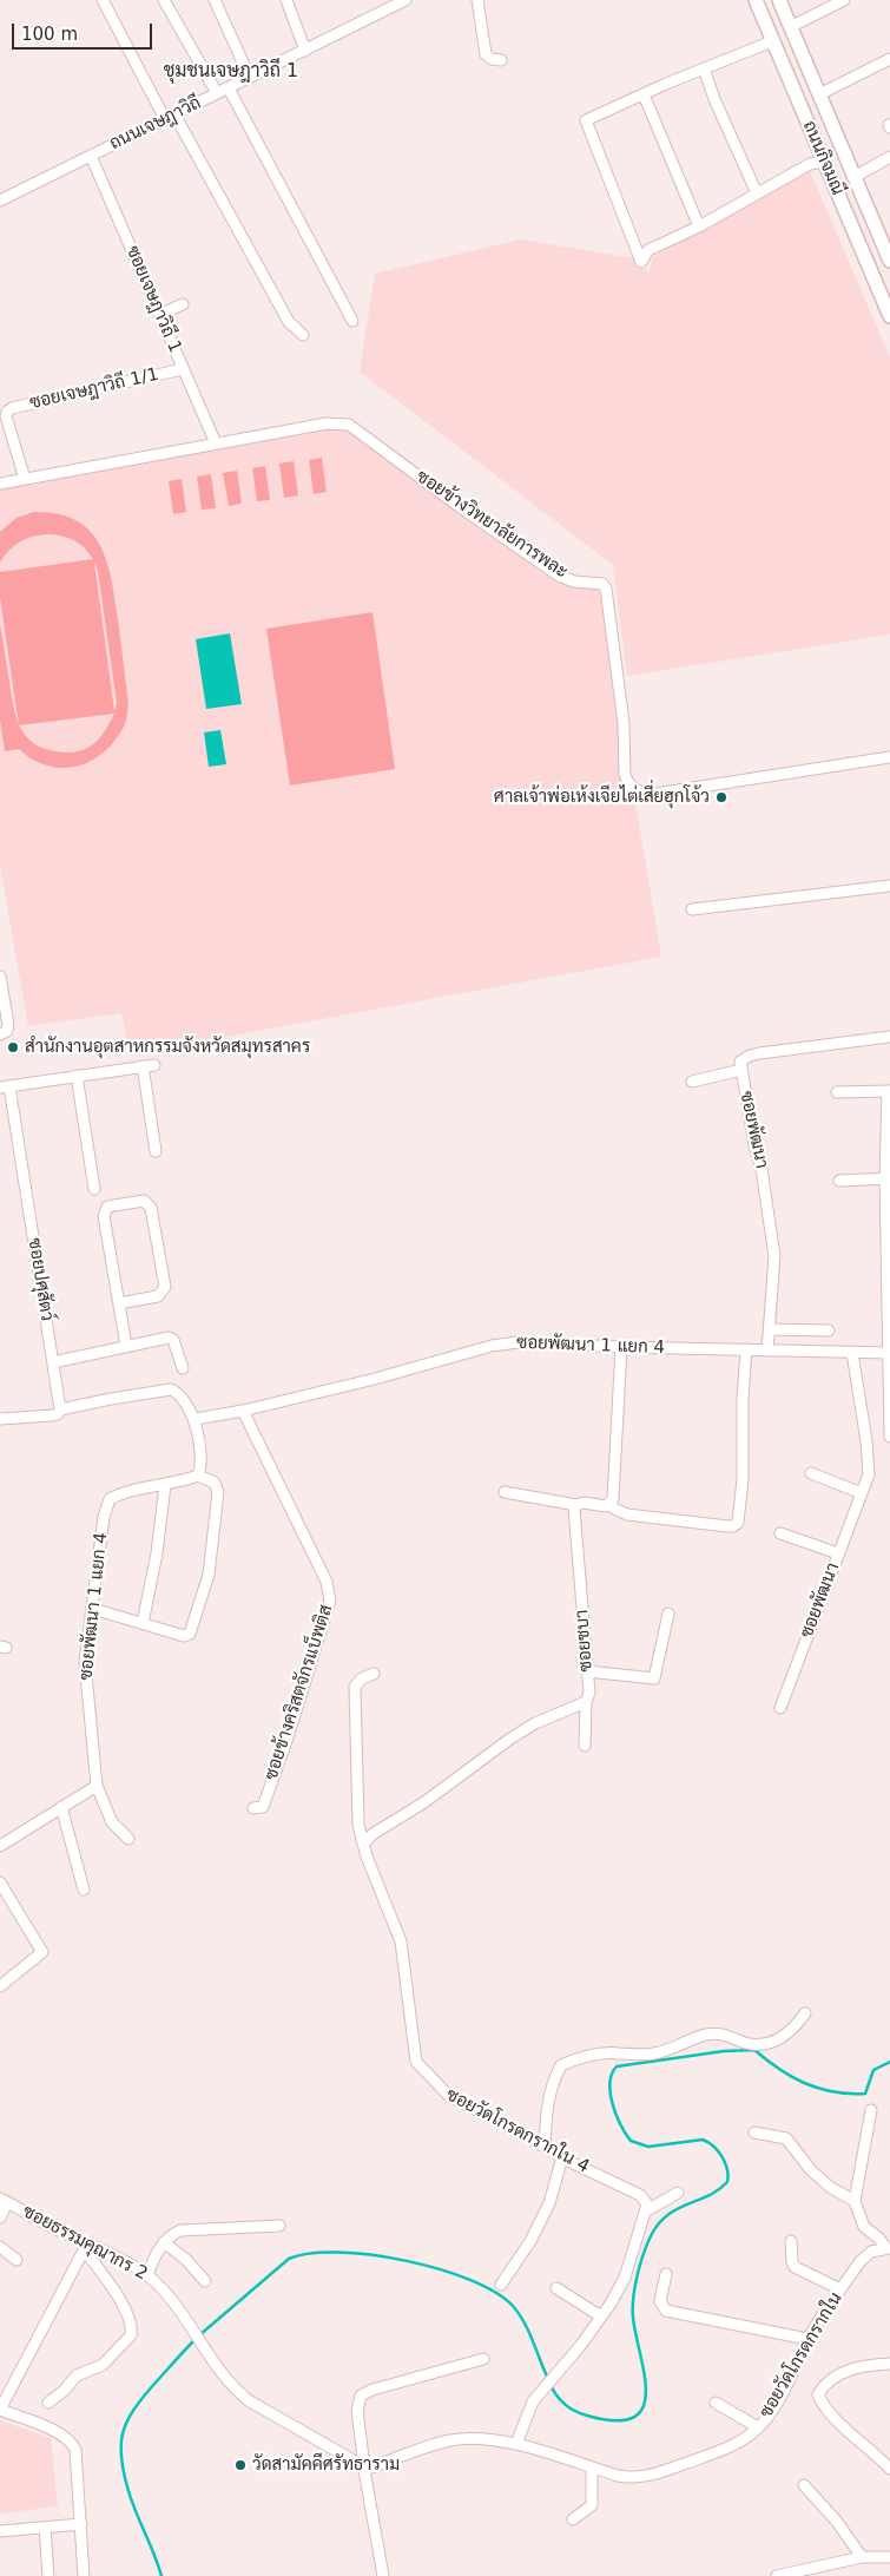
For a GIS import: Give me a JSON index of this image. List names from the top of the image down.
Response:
{
  "streets": {
    "main road": ["ถนนกิจมณี"],
    "street": [
      "ถนนเจษฎาวิถี",
      "ซอยเจษฎาวิถี 1",
      "ซอยเจษฎาวิถี 1/1",
      "ซอยข้างวิทยาลัยการพละ",
      "ซอยพัฒนา",
      "ซอยปศุสัตว์",
      "ซอยพัฒนา 1 แยก 4",
      "ซอยชบา",
      "ซอยข้างคริสตจักรแบ็พติส",
      "ซอยวัดโกรดกรากใน 4",
      "ซอยธรรมคุณากร 2",
      "ซอยวัดโกรดกรากใน"
    ]
  },
  "crossings": [
    ["ถนนเจษฎาวิถี", "ซอยเจษฎาวิถี 1"],
    ["ซอยเจษฎาวิถี 1", "ซอยเจษฎาวิถี 1/1"],
    ["ซอยเจษฎาวิถี 1", "ซอยข้างวิทยาลัยการพละ"],
    ["ซอยเจษฎาวิถี 1/1", "ซอยข้างวิทยาลัยการพละ"],
    ["ซอยพัฒนา", "ซอยพัฒนา 1 แยก 4"],
    ["ซอยพัฒนา 1 แยก 4", "ซอยข้างคริสตจักรแบ็พติส"]
  ],
  "districts": ["ชุมชนเจษฎาวิถี 1"],
  "places": ["ศาลเจ้าพ่อเห้งเจียไต่เสี่ยฮุกโจ้ว", "สำนักงานอุตสาหกรรมจังหวัดสมุทรสาคร", "วัดสามัคคีศรัทธาราม"],
  "scale_bar": "100 m"
}
